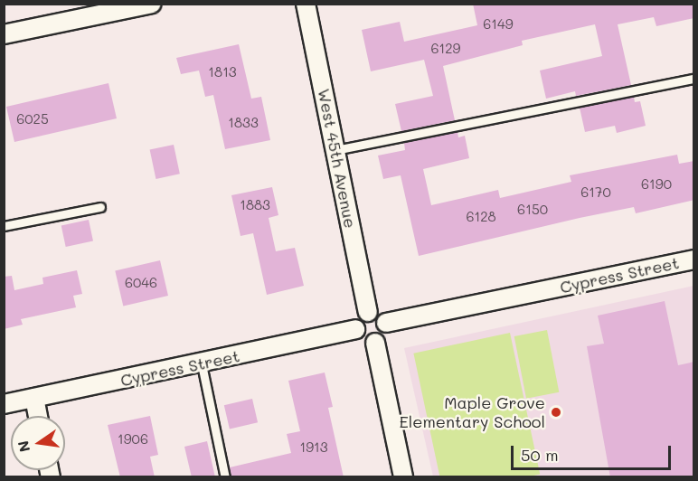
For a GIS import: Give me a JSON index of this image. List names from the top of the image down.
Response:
{
  "streets": {
    "street": ["West 45th Avenue", "Cypress Street"]
  },
  "crossings": [
    ["West 45th Avenue", "Cypress Street"]
  ],
  "places": ["Maple Grove Elementary School"],
  "house_numbers": [
    "6149",
    "6129",
    "1813",
    "6025",
    "1833",
    "6190",
    "6170",
    "1883",
    "6150",
    "6128",
    "6046",
    "1906",
    "1913"
  ],
  "scale_bar": "50 m",
  "north": "left"
}
